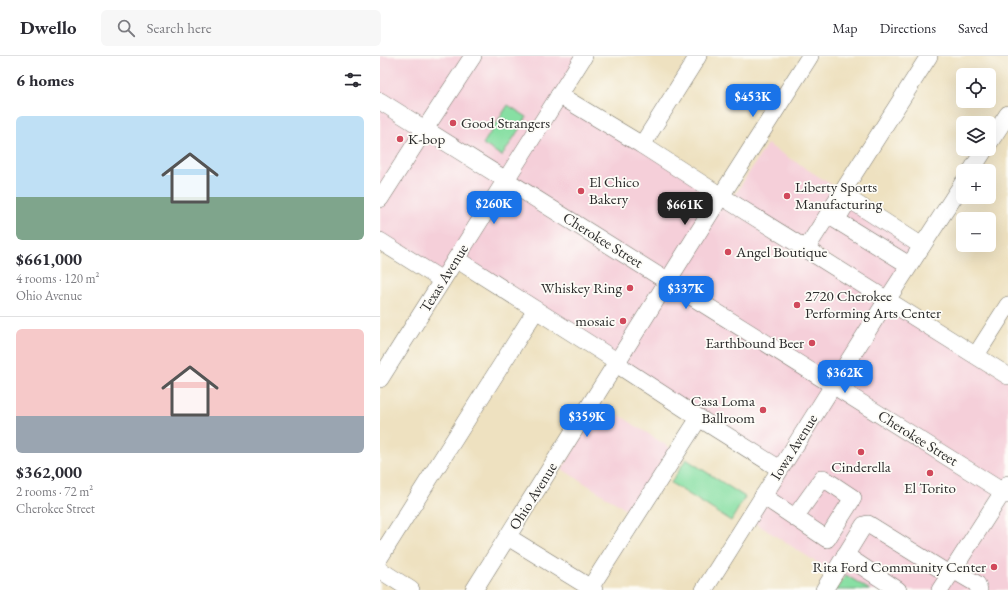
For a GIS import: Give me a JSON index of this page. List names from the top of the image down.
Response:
{
  "streets": {
    "street": [
      "Cherokee Street",
      "Texas Avenue",
      "Iowa Avenue",
      "Ohio Avenue"
    ]
  },
  "crossings": [
    ["Cherokee Street", "Texas Avenue"],
    ["Cherokee Street", "Iowa Avenue"],
    ["Cherokee Street", "Ohio Avenue"]
  ],
  "places": [
    "Good Strangers",
    "K-bop",
    "El Chico Bakery",
    "Liberty Sports Manufacturing",
    "Angel Boutique",
    "Whiskey Ring",
    "2720 Cherokee Performing Arts Center",
    "mosaic",
    "Earthbound Beer",
    "Casa Loma Ballroom",
    "Cinderella",
    "El Torito",
    "Rita Ford Community Center"
  ],
  "page": {
    "header": "Dwello",
    "search": "Search here",
    "nav": ["Map", "Directions", "Saved"],
    "heading": "6 homes",
    "map_buttons": ["+", "−"],
    "price": [
      "$453K",
      "$260K",
      "$661K",
      "$337K",
      "$362K",
      "$359K"
    ],
    "list": [
      {
        "name": "$661,000",
        "note": "4 rooms · 120 m² · Ohio Avenue"
      },
      {
        "name": "$362,000",
        "note": "2 rooms · 72 m² · Cherokee Street"
      }
    ]
  }
}
